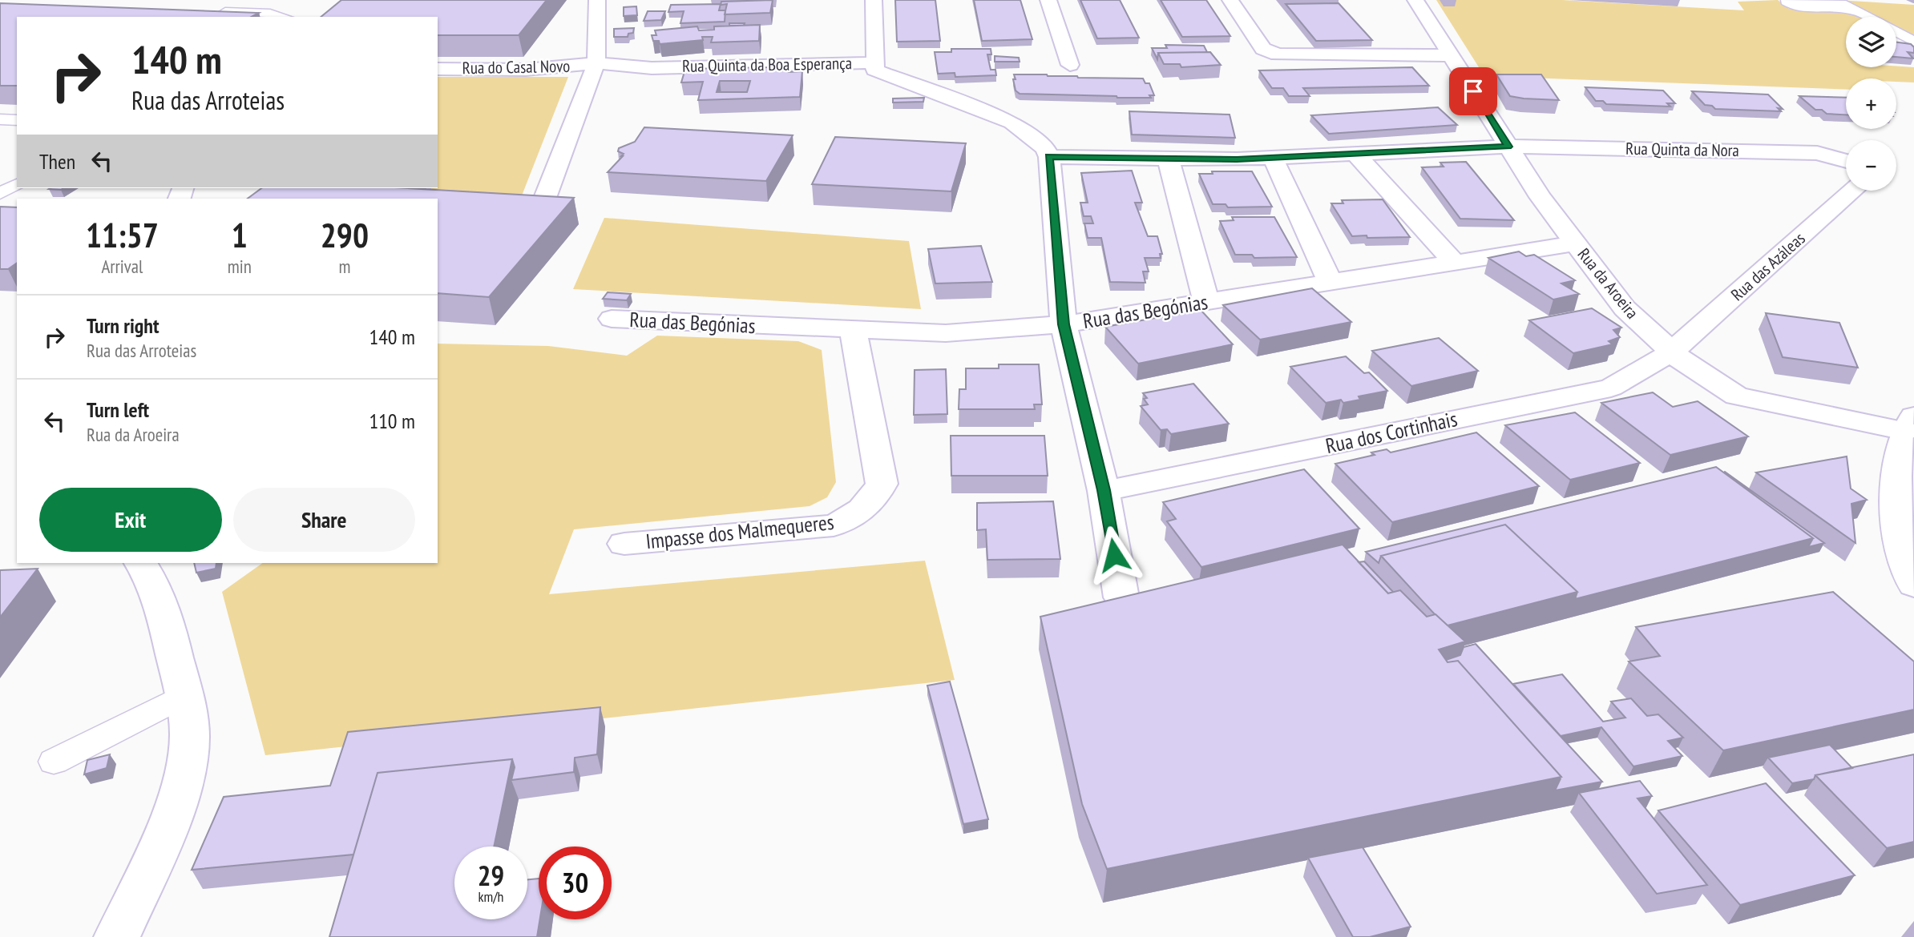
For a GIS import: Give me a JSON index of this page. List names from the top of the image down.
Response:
{
  "streets": {
    "street": [
      "Rua Quinta da Boa Esperança",
      "Rua do Casal Novo",
      "Rua Quinta da Nora",
      "Rua das Azáleas",
      "Rua da Aroeira",
      "Rua das Begónias",
      "Rua dos Cortinhais",
      "Impasse dos Malmequeres"
    ]
  },
  "crossings": [
    ["Rua Quinta da Boa Esperança", "Rua do Casal Novo"],
    ["Rua Quinta da Nora", "Rua da Aroeira"],
    ["Rua das Azáleas", "Rua da Aroeira"],
    ["Rua das Azáleas", "Rua dos Cortinhais"],
    ["Rua da Aroeira", "Rua das Begónias"],
    ["Rua da Aroeira", "Rua dos Cortinhais"],
    ["Rua das Begónias", "Impasse dos Malmequeres"]
  ],
  "page": {
    "map_buttons": ["+", "−"],
    "turn": ["140 m", "Rua das Arroteias"],
    "then": "Then",
    "eta": [
      "11:57",
      "Arrival",
      "1",
      "min",
      "290",
      "m"
    ],
    "list": [
      {
        "name": "Turn right",
        "note": "Rua das Arroteias",
        "value": "140 m"
      },
      {
        "name": "Turn left",
        "note": "Rua da Aroeira",
        "value": "110 m"
      }
    ],
    "buttons": ["Exit", "Share"],
    "speed": "29 km/h",
    "limit": "30"
  }
}
